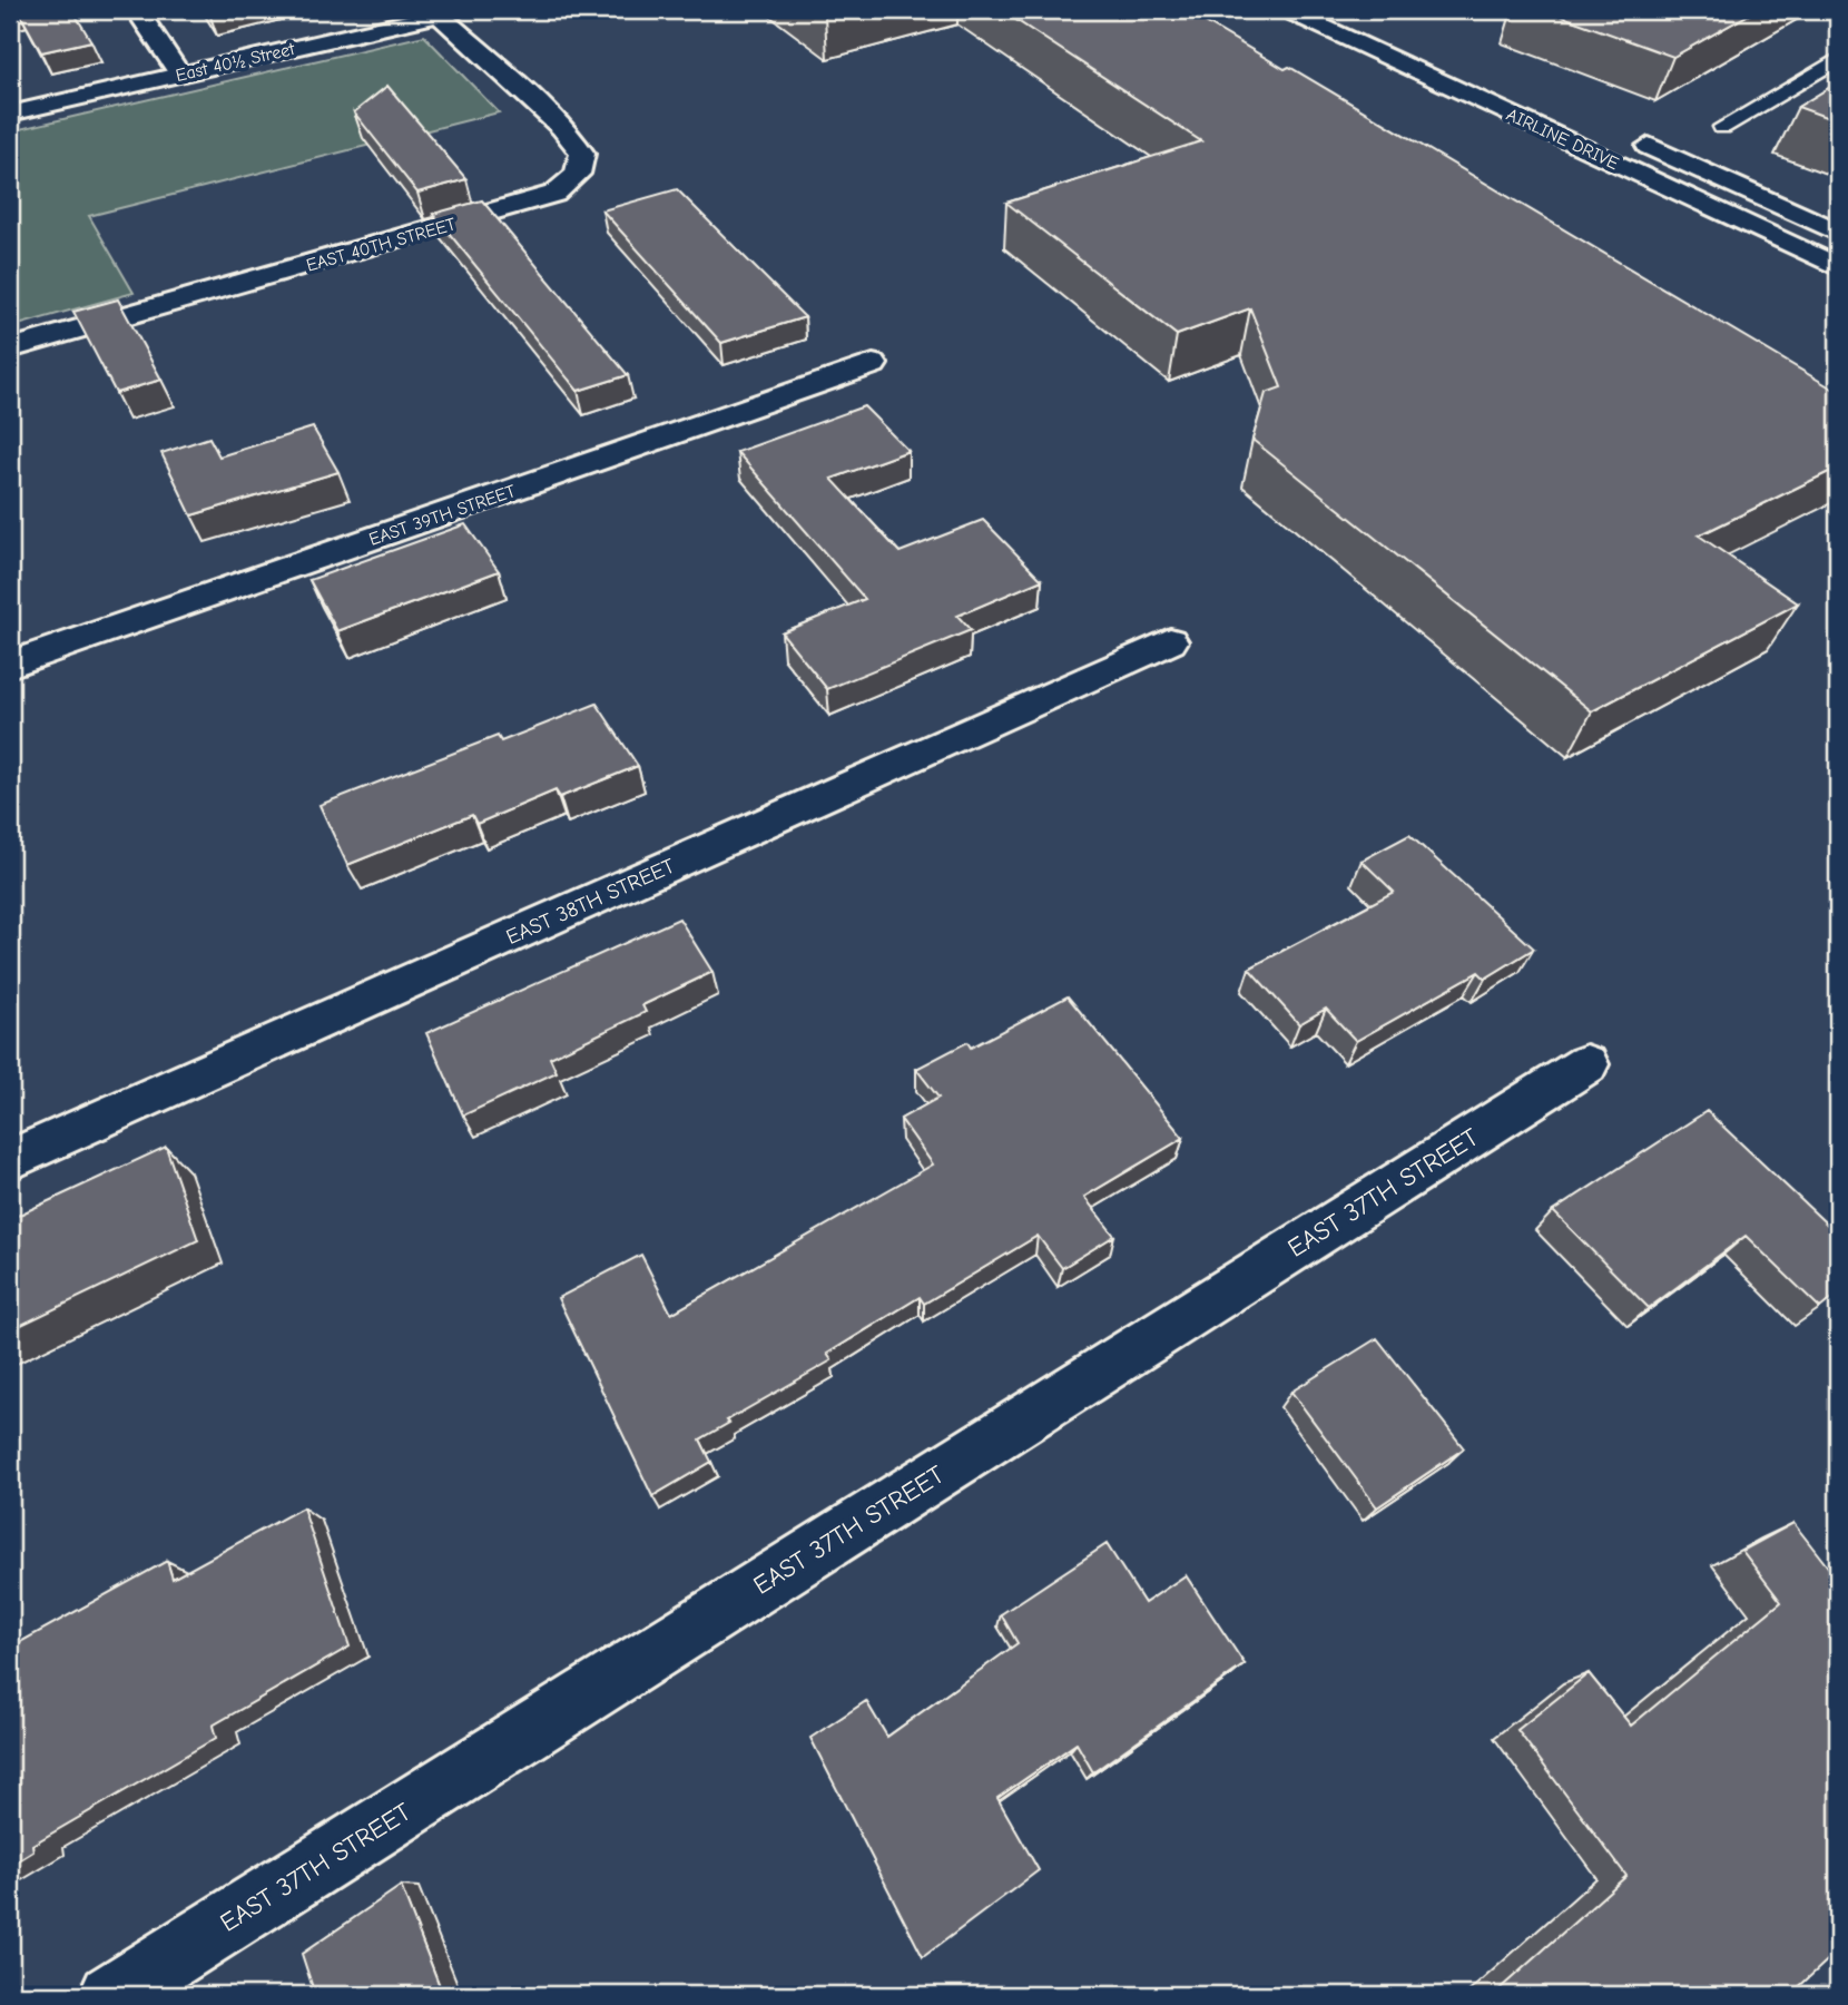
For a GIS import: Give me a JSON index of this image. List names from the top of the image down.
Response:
{
  "streets": {
    "street": [
      "East 40½ Street",
      "AIRLINE DRIVE",
      "EAST 40TH STREET",
      "EAST 39TH STREET",
      "EAST 38TH STREET",
      "EAST 37TH STREET"
    ]
  },
  "crossings": [
    ["East 40½ Street", "EAST 40TH STREET"]
  ]
}
